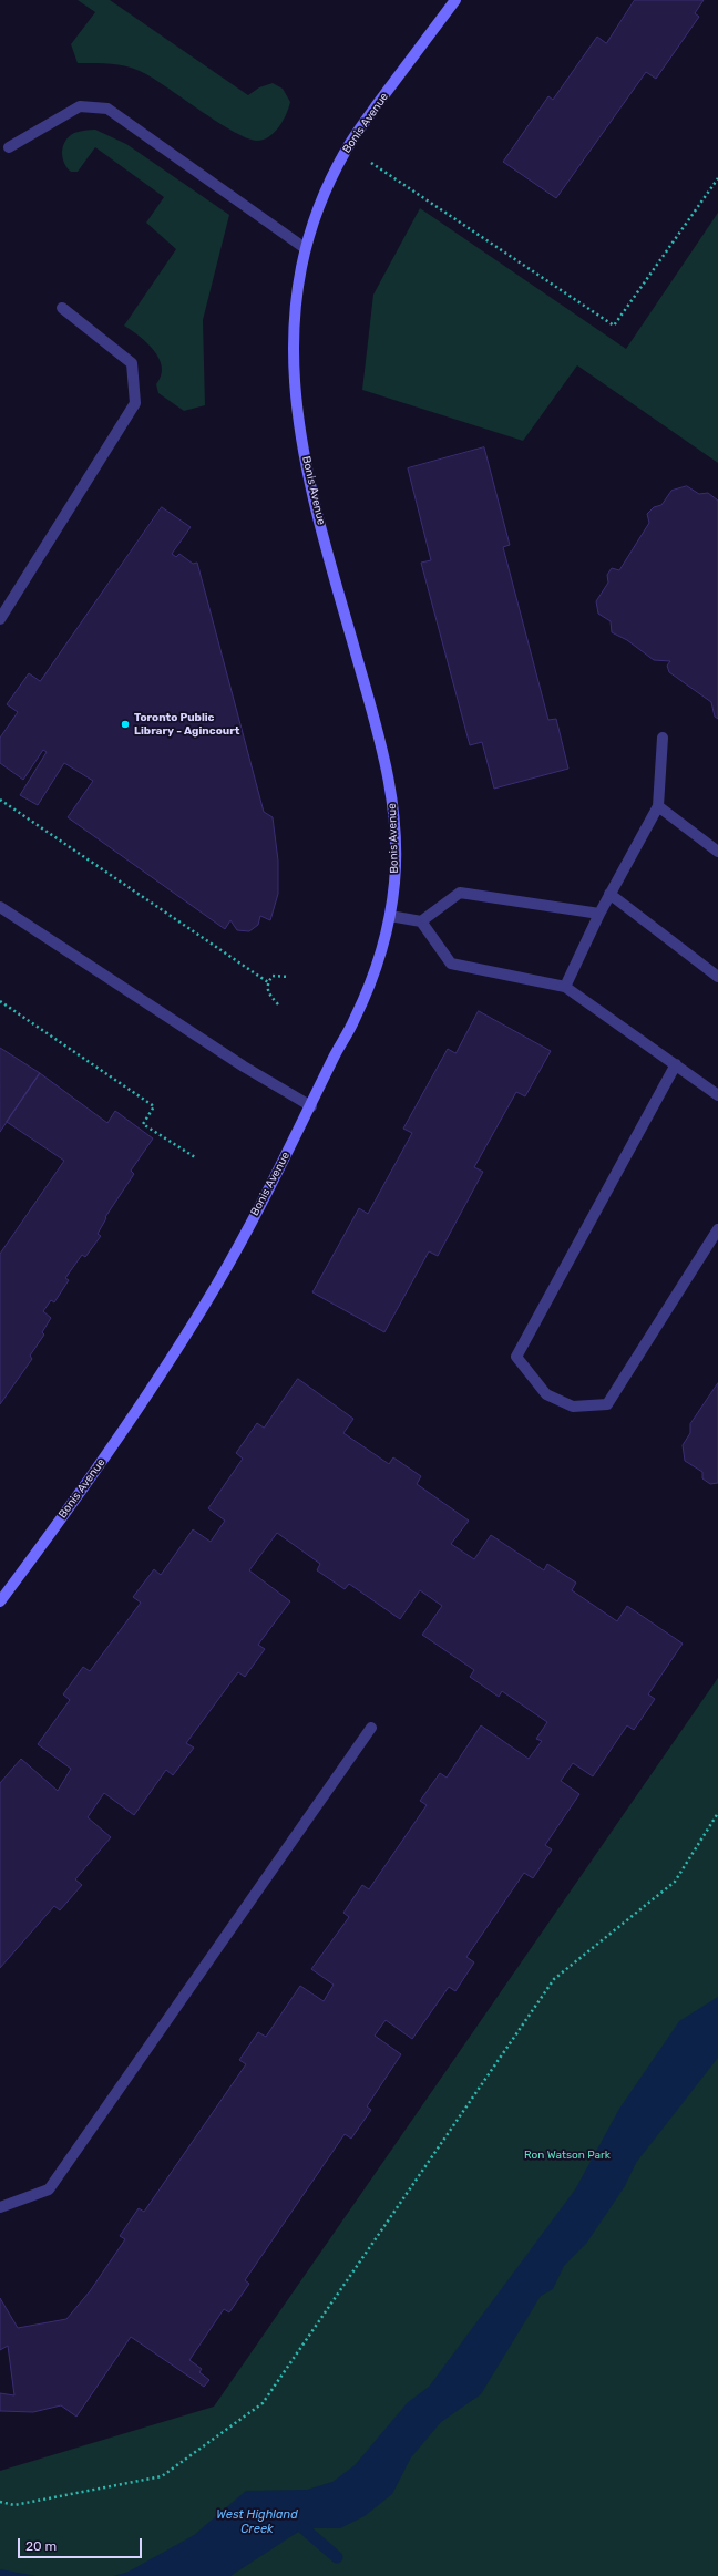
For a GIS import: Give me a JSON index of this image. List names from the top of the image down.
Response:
{
  "streets": {
    "street": ["Bonis Avenue"]
  },
  "water": ["West Highland Creek"],
  "parks": ["Ron Watson Park"],
  "places": ["Toronto Public Library - Agincourt"],
  "scale_bar": "20 m"
}
